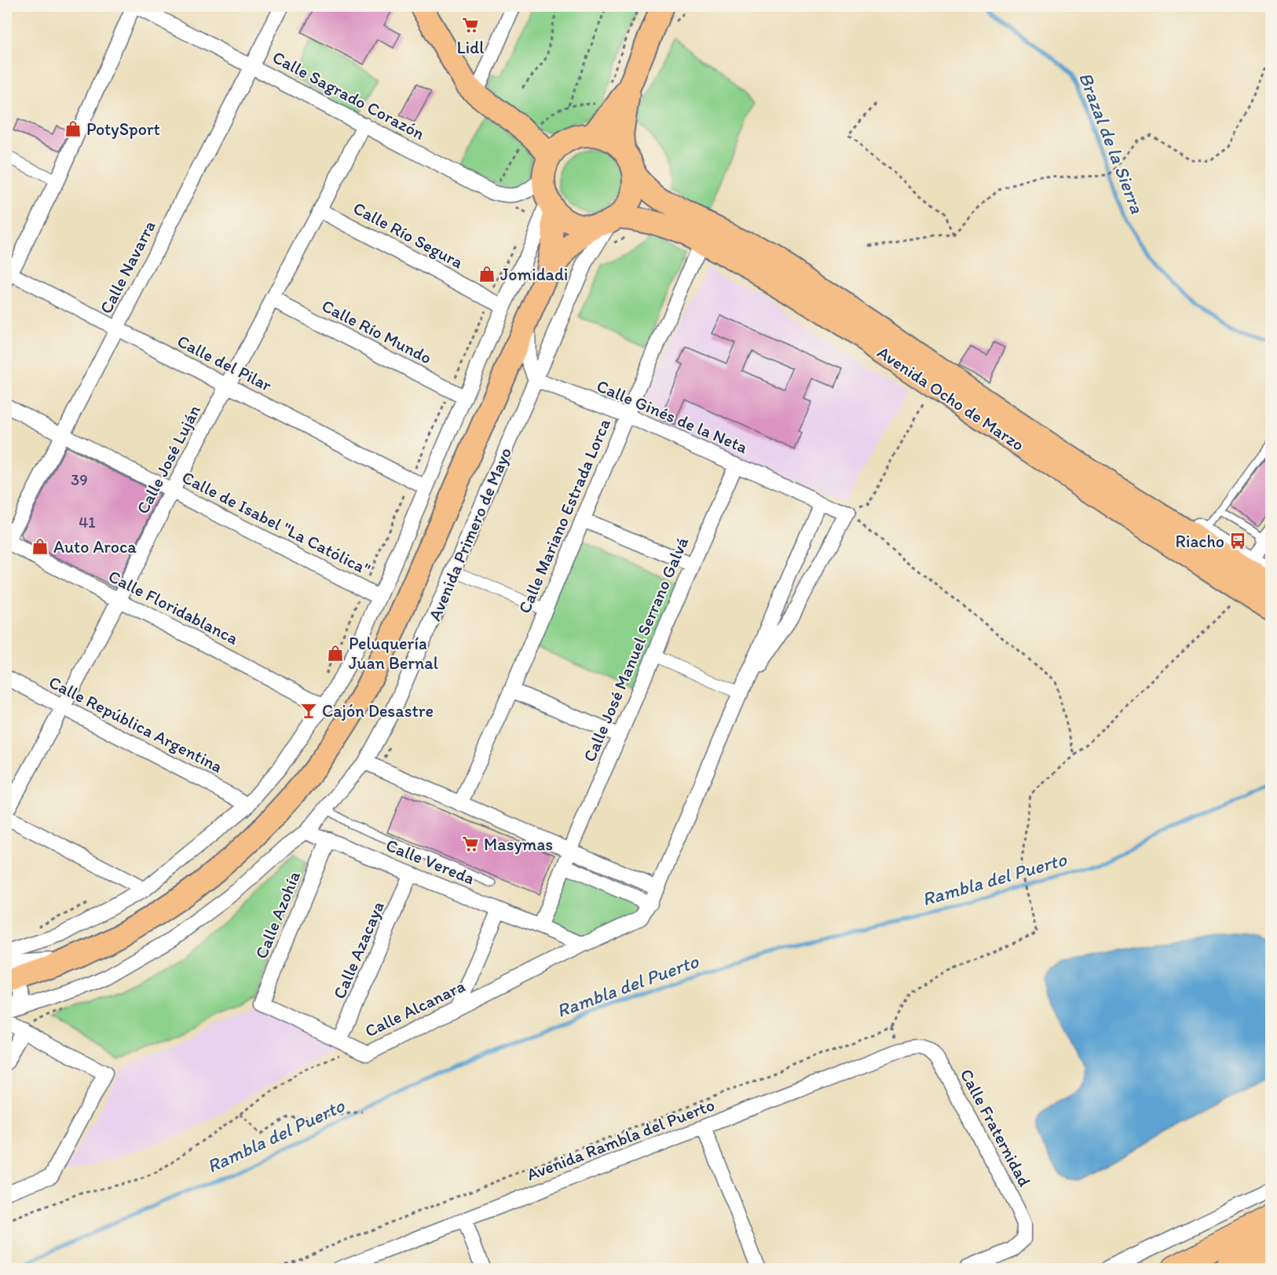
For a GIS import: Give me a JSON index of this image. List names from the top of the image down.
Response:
{
  "streets": {
    "main road": ["Avenida Ocho de Marzo", "Avenida Primero de Mayo"],
    "street": [
      "Calle Sagrado Corazón",
      "Calle Río Segura",
      "Calle Navarra",
      "Calle Río Mundo",
      "Calle del Pilar",
      "Calle Ginés de la Neta",
      "Calle José Luján",
      "Calle Mariano Estrada Lorca",
      "Calle de Isabel \"La Católica\"",
      "Calle Floridablanca",
      "Calle José Manuel Serrano Galvá",
      "Calle República Argentina",
      "Calle Vereda",
      "Calle Azohía",
      "Calle Azacaya",
      "Calle Alcanara",
      "Calle Fraternidad",
      "Avenida Rambla del Puerto"
    ]
  },
  "crossings": [
    ["Calle Sagrado Corazón", "Calle Navarra"],
    ["Calle Sagrado Corazón", "Avenida Ocho de Marzo"],
    ["Calle Sagrado Corazón", "Calle José Luján"],
    ["Calle Sagrado Corazón", "Avenida Primero de Mayo"],
    ["Calle Río Segura", "Calle José Luján"],
    ["Calle Río Segura", "Avenida Primero de Mayo"],
    ["Calle Navarra", "Calle del Pilar"],
    ["Calle Navarra", "Calle de Isabel \"La Católica\""],
    ["Calle Navarra", "Calle Floridablanca"],
    ["Calle Río Mundo", "Calle José Luján"],
    ["Calle Río Mundo", "Avenida Primero de Mayo"],
    ["Calle del Pilar", "Calle José Luján"],
    ["Calle del Pilar", "Avenida Primero de Mayo"],
    ["Avenida Ocho de Marzo", "Calle Mariano Estrada Lorca"],
    ["Avenida Ocho de Marzo", "Avenida Primero de Mayo"],
    ["Calle Ginés de la Neta", "Calle Mariano Estrada Lorca"],
    ["Calle Ginés de la Neta", "Avenida Primero de Mayo"],
    ["Calle Ginés de la Neta", "Calle José Manuel Serrano Galvá"],
    ["Calle José Luján", "Calle de Isabel \"La Católica\""],
    ["Calle José Luján", "Calle Floridablanca"],
    ["Calle José Luján", "Calle República Argentina"],
    ["Calle de Isabel \"La Católica\"", "Avenida Primero de Mayo"],
    ["Avenida Primero de Mayo", "Calle Floridablanca"],
    ["Avenida Primero de Mayo", "Calle República Argentina"],
    ["Avenida Primero de Mayo", "Calle Vereda"],
    ["Calle José Manuel Serrano Galvá", "Calle Vereda"],
    ["Calle Vereda", "Calle Azohía"],
    ["Calle Vereda", "Calle Azacaya"],
    ["Calle Vereda", "Calle Alcanara"],
    ["Calle Azohía", "Calle Alcanara"],
    ["Calle Azacaya", "Calle Alcanara"],
    ["Calle Fraternidad", "Avenida Rambla del Puerto"]
  ],
  "water": ["Brazal de la Sierra", "Rambla del Puerto"],
  "places": {
    "supermarket": ["Lidl", "Masymas"],
    "shop": [
      "PotySport",
      "Jomidadi",
      "Auto Aroca",
      "Peluquería Juan Bernal"
    ],
    "bus stop": ["Riacho"],
    "bar": ["Cajón Desastre"]
  },
  "house_numbers": ["39", "41"]
}
